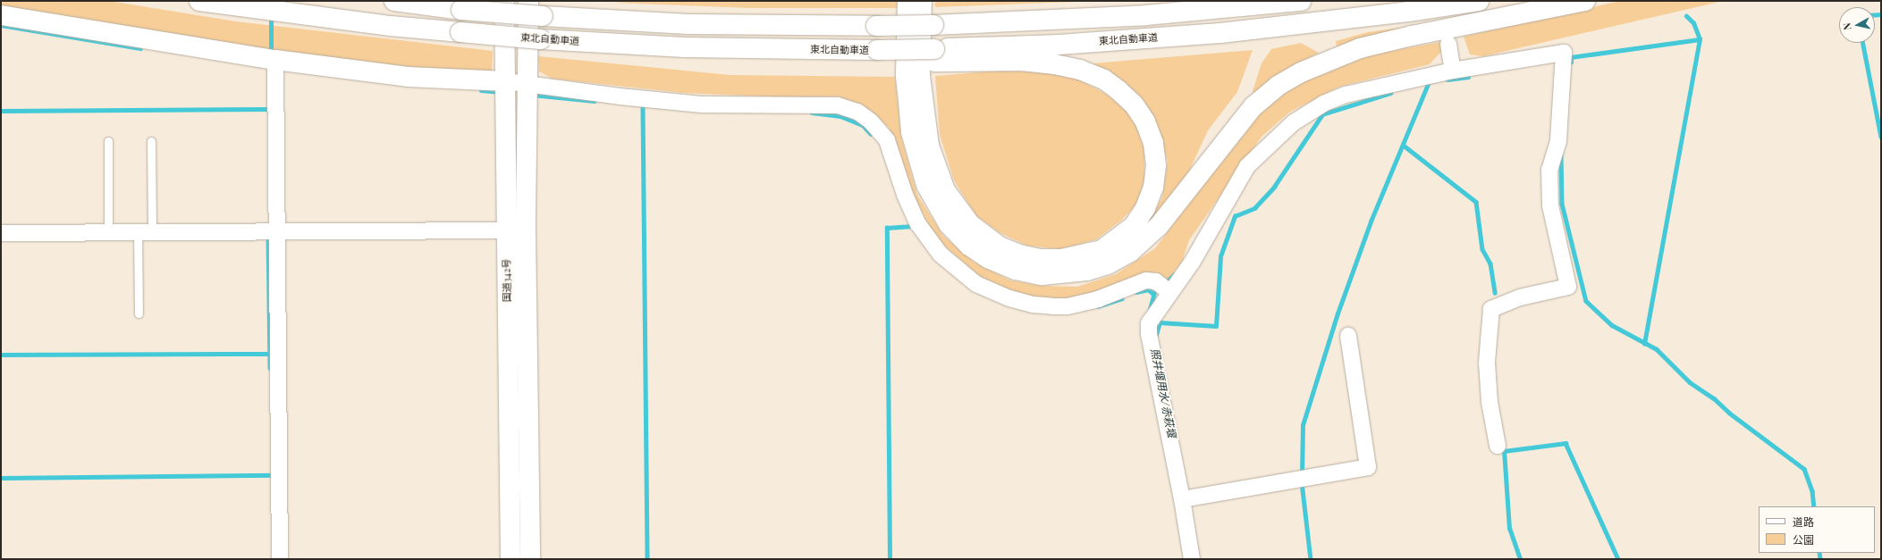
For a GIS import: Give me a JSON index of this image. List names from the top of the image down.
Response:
{
  "streets": {
    "main road": ["東北自動車道", "国道342号"]
  },
  "water": ["照井堰用水/赤萩堰"],
  "legend": ["道路", "公園"],
  "north": "left"
}
